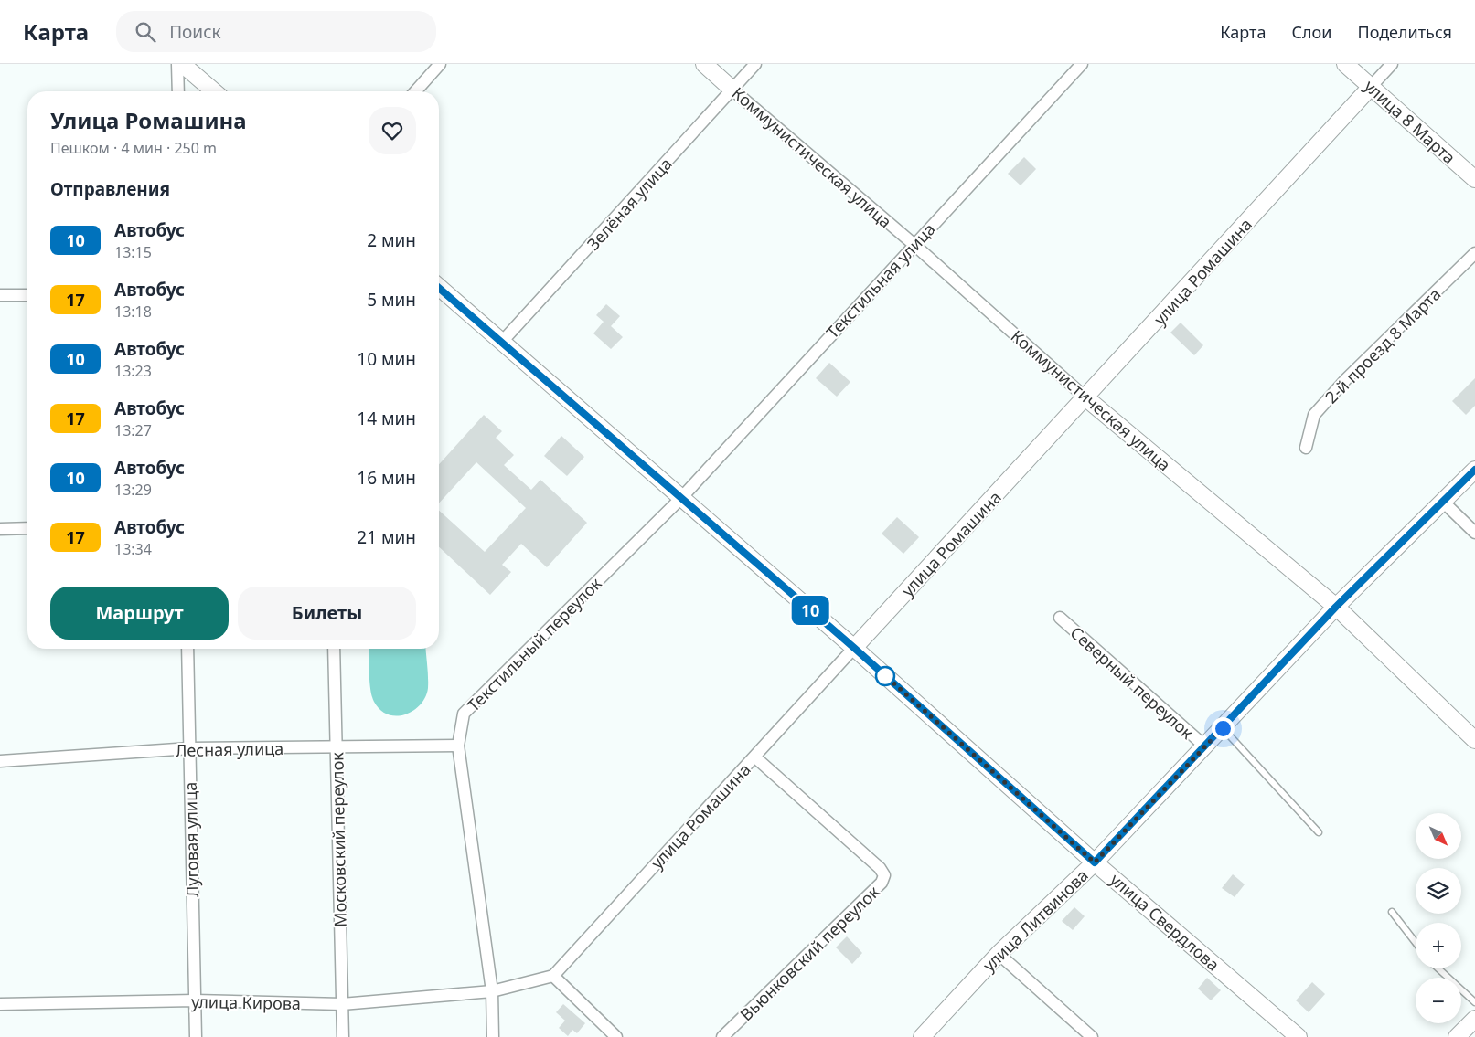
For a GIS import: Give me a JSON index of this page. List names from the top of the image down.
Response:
{
  "streets": {
    "street": [
      "улица 8 Марта",
      "Коммунистическая улица",
      "Зелёная улица",
      "улица Ромашина",
      "Текстильная улица",
      "2-й проезд 8 Марта",
      "Текстильный переулок",
      "Северный переулок",
      "Лесная улица",
      "Луговая улица",
      "Московский переулок",
      "улица Литвинова",
      "улица Свердлова",
      "Вьюнковский переулок",
      "улица Кирова"
    ]
  },
  "crossings": [
    ["улица 8 Марта", "улица Ромашина"],
    ["Коммунистическая улица", "Зелёная улица"],
    ["Коммунистическая улица", "улица Ромашина"],
    ["Коммунистическая улица", "Текстильная улица"],
    ["Коммунистическая улица", "улица Литвинова"],
    ["Зелёная улица", "улица Свердлова"],
    ["улица Ромашина", "улица Свердлова"],
    ["улица Ромашина", "Вьюнковский переулок"],
    ["Текстильная улица", "Текстильный переулок"],
    ["Текстильная улица", "улица Свердлова"],
    ["Текстильный переулок", "Лесная улица"],
    ["Текстильный переулок", "улица Свердлова"],
    ["Текстильный переулок", "улица Кирова"],
    ["Северный переулок", "улица Литвинова"],
    ["Лесная улица", "Луговая улица"],
    ["Лесная улица", "Московский переулок"],
    ["Луговая улица", "улица Кирова"],
    ["Московский переулок", "улица Кирова"],
    ["улица Литвинова", "улица Свердлова"]
  ],
  "lines": ["bus line 10"],
  "north": "bottom right",
  "page": {
    "header": "Карта",
    "search": "Поиск",
    "nav": ["Карта", "Слои", "Поделиться"],
    "on_map": "10",
    "heading": [
      ["Улица Ромашина", "Пешком · 4 мин · 250 m"],
      "Отправления"
    ],
    "list": [
      {
        "mark": "10",
        "name": "Автобус",
        "note": "13:15",
        "value": "2 мин"
      },
      {
        "mark": "17",
        "name": "Автобус",
        "note": "13:18",
        "value": "5 мин"
      },
      {
        "mark": "10",
        "name": "Автобус",
        "note": "13:23",
        "value": "10 мин"
      },
      {
        "mark": "17",
        "name": "Автобус",
        "note": "13:27",
        "value": "14 мин"
      },
      {
        "mark": "10",
        "name": "Автобус",
        "note": "13:29",
        "value": "16 мин"
      },
      {
        "mark": "17",
        "name": "Автобус",
        "note": "13:34",
        "value": "21 мин"
      }
    ],
    "buttons": ["Маршрут", "Билеты"],
    "map_buttons": ["+", "−"]
  }
}
